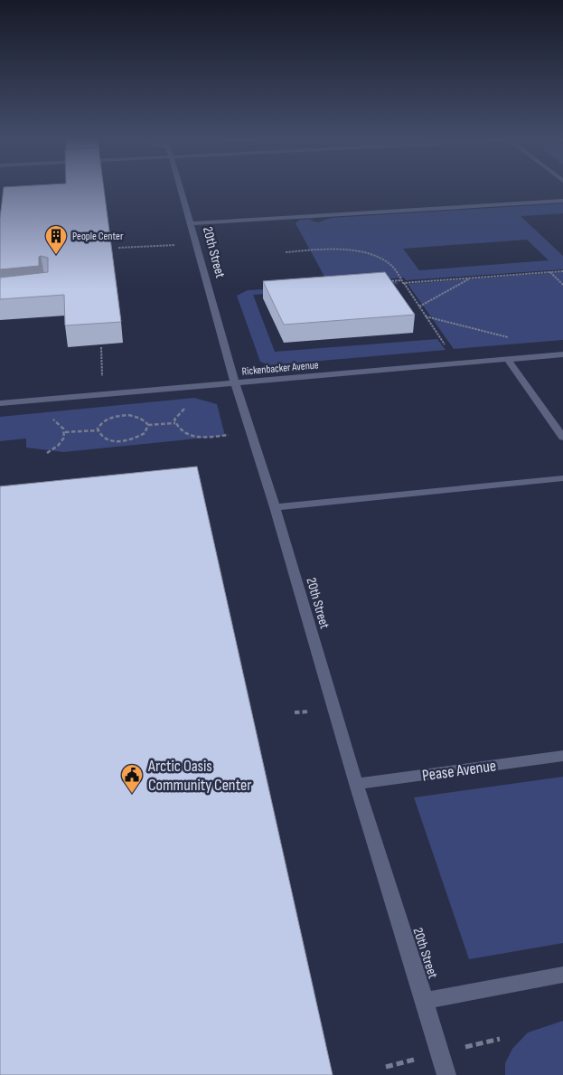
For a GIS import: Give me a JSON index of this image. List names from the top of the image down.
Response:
{
  "streets": {
    "street": ["20th Street", "Rickenbacker Avenue", "Pease Avenue"]
  },
  "crossings": [
    ["20th Street", "Rickenbacker Avenue"],
    ["20th Street", "Pease Avenue"]
  ],
  "places": {
    "building": ["People Center"],
    "public building": ["Arctic Oasis Community Center"]
  }
}
